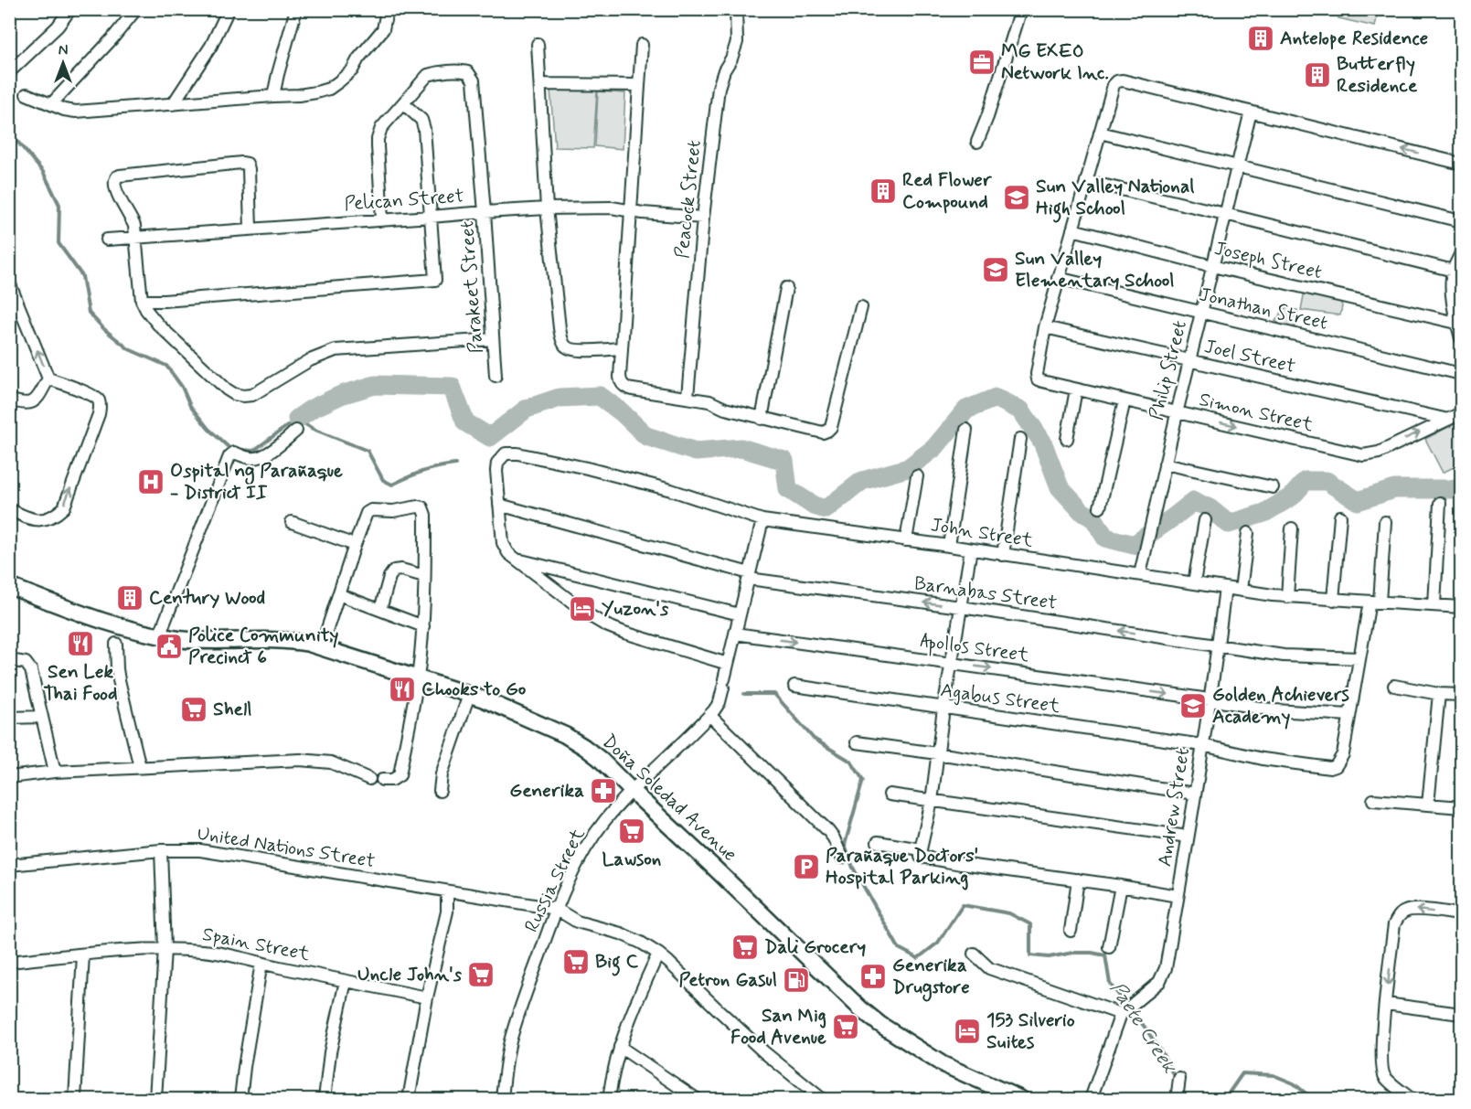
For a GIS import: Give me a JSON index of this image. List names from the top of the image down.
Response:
{
  "streets": {
    "main road": ["Doña Soledad Avenue"],
    "street": [
      "Peacock Street",
      "Pelican Street",
      "Joseph Street",
      "Parakeet Street",
      "Jonathan Street",
      "Joel Street",
      "Philip Street",
      "Simon Street",
      "John Street",
      "Barnabas Street",
      "Apollos Street",
      "Agabus Street",
      "Andrew Street",
      "United Nations Street",
      "Russia Street",
      "Spain Street"
    ]
  },
  "crossings": [
    ["Peacock Street", "Pelican Street"],
    ["Pelican Street", "Parakeet Street"],
    ["Joseph Street", "Philip Street"],
    ["Jonathan Street", "Philip Street"],
    ["Joel Street", "Philip Street"],
    ["Joel Street", "Simon Street"],
    ["Philip Street", "Simon Street"],
    ["Philip Street", "John Street"],
    ["John Street", "Barnabas Street"],
    ["John Street", "Andrew Street"],
    ["John Street", "Russia Street"],
    ["Barnabas Street", "Andrew Street"],
    ["Barnabas Street", "Russia Street"],
    ["Apollos Street", "Agabus Street"],
    ["Apollos Street", "Andrew Street"],
    ["Apollos Street", "Russia Street"],
    ["Agabus Street", "Andrew Street"],
    ["Doña Soledad Avenue", "Russia Street"],
    ["United Nations Street", "Russia Street"]
  ],
  "one_way": ["Barnabas Street"],
  "water": ["Paete Creek"],
  "places": {
    "building": [
      "Antelope Residence",
      "Butterfly Residence",
      "Red Flower Compound",
      "Century Wood"
    ],
    "office": ["MG EXEO Network Inc."],
    "school or university": ["Sun Valley National High School", "Sun Valley Elementary School", "Golden Achievers Academy"],
    "hospital": ["Ospital ng Parañaque - District II"],
    "hotel": ["Yuzon's", "153 Silverio Suites"],
    "restaurant": ["Sen Lek Thai Food", "Chooks to Go"],
    "public building": ["Police Community Precinct 6"],
    "supermarket": [
      "Shell",
      "Lawson",
      "Dali Grocery",
      "Big C",
      "Uncle John's",
      "San Mig Food Avenue"
    ],
    "pharmacy": ["Generika", "Generika Drugstore"],
    "parking": ["Parañaque Doctors' Hospital Parking"],
    "fuel station": ["Petron Gasul"]
  },
  "north": "top"
}
